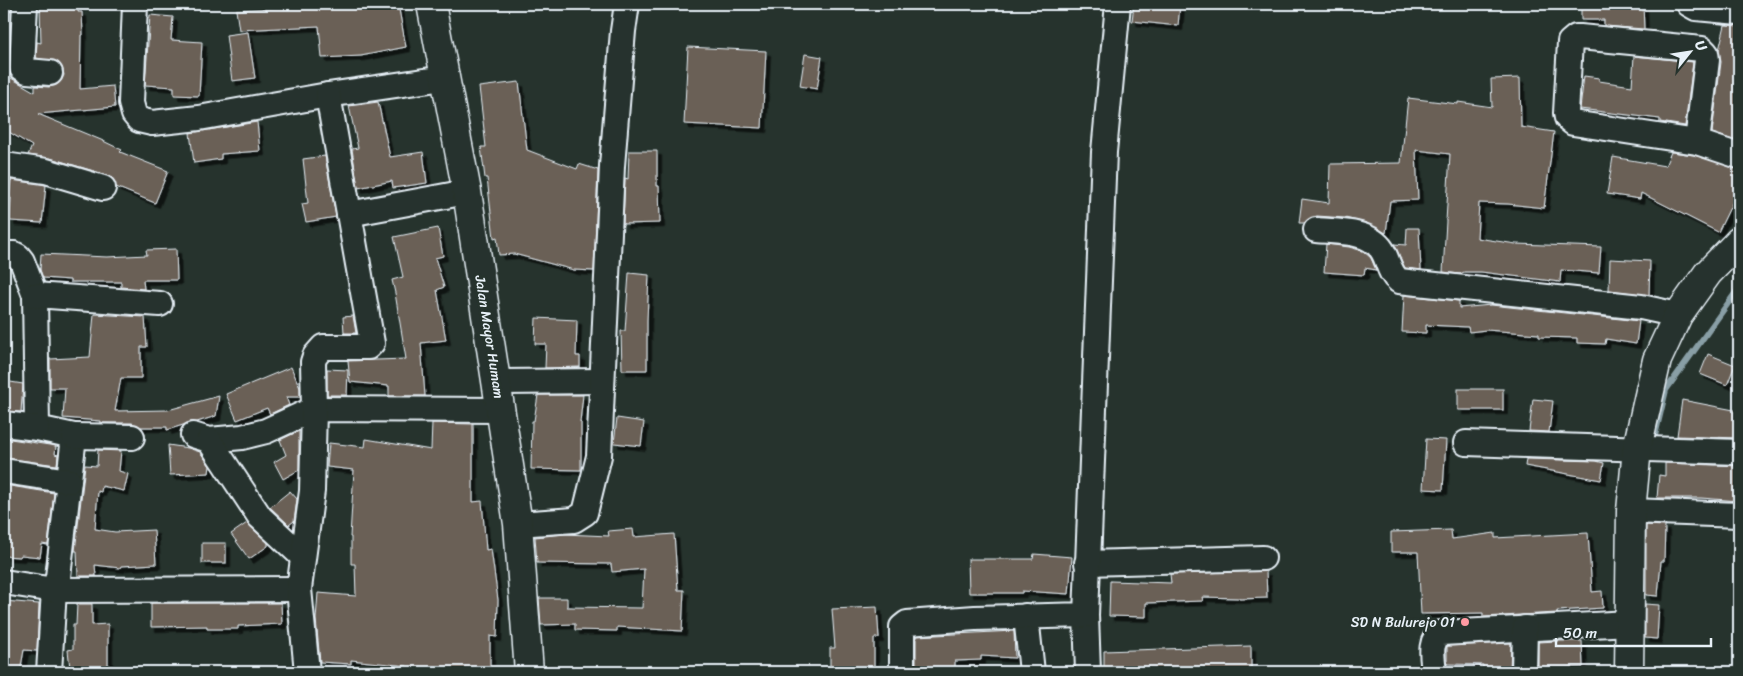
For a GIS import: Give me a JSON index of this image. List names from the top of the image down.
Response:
{
  "streets": {
    "main road": ["Jalan Mayor Humam"]
  },
  "places": ["SD N Bulurejo 01"],
  "scale_bar": "50 m",
  "north": "top right"
}
